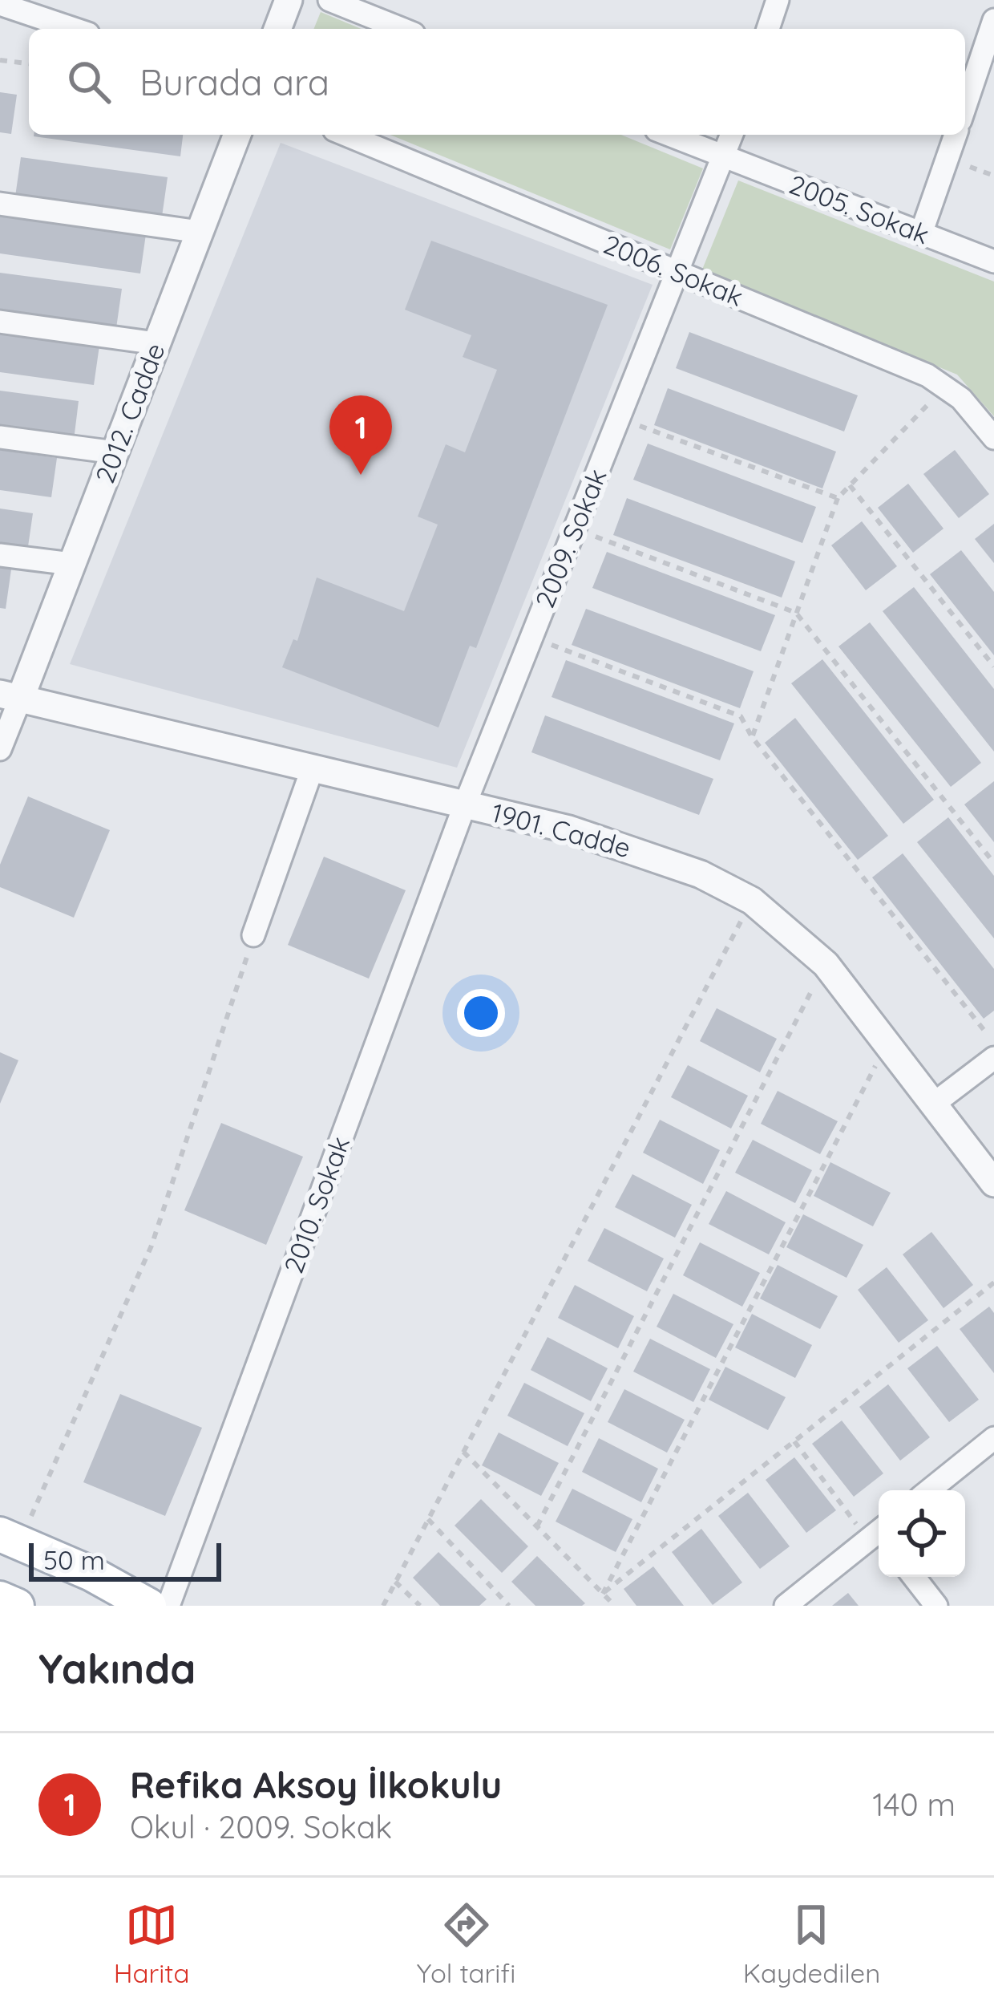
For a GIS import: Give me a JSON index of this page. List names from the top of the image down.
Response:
{
  "streets": {
    "street": [
      "2005. Sokak",
      "2006. Sokak",
      "2012. Cadde",
      "2009. Sokak",
      "1901. Cadde",
      "2010. Sokak"
    ]
  },
  "crossings": [
    ["2005. Sokak", "2009. Sokak"],
    ["2006. Sokak", "2009. Sokak"],
    ["2012. Cadde", "1901. Cadde"],
    ["2009. Sokak", "1901. Cadde"],
    ["2009. Sokak", "2010. Sokak"],
    ["1901. Cadde", "2010. Sokak"]
  ],
  "scale_bar": "50 m",
  "page": {
    "search": "Burada ara",
    "pins": "1",
    "scale": "50 m",
    "heading": "Yakında",
    "list": [
      {
        "mark": "1",
        "name": "Refika Aksoy İlkokulu",
        "note": "Okul · 2009. Sokak",
        "value": "140 m"
      }
    ],
    "nav": ["Harita", "Yol tarifi", "Kaydedilen"]
  }
}
